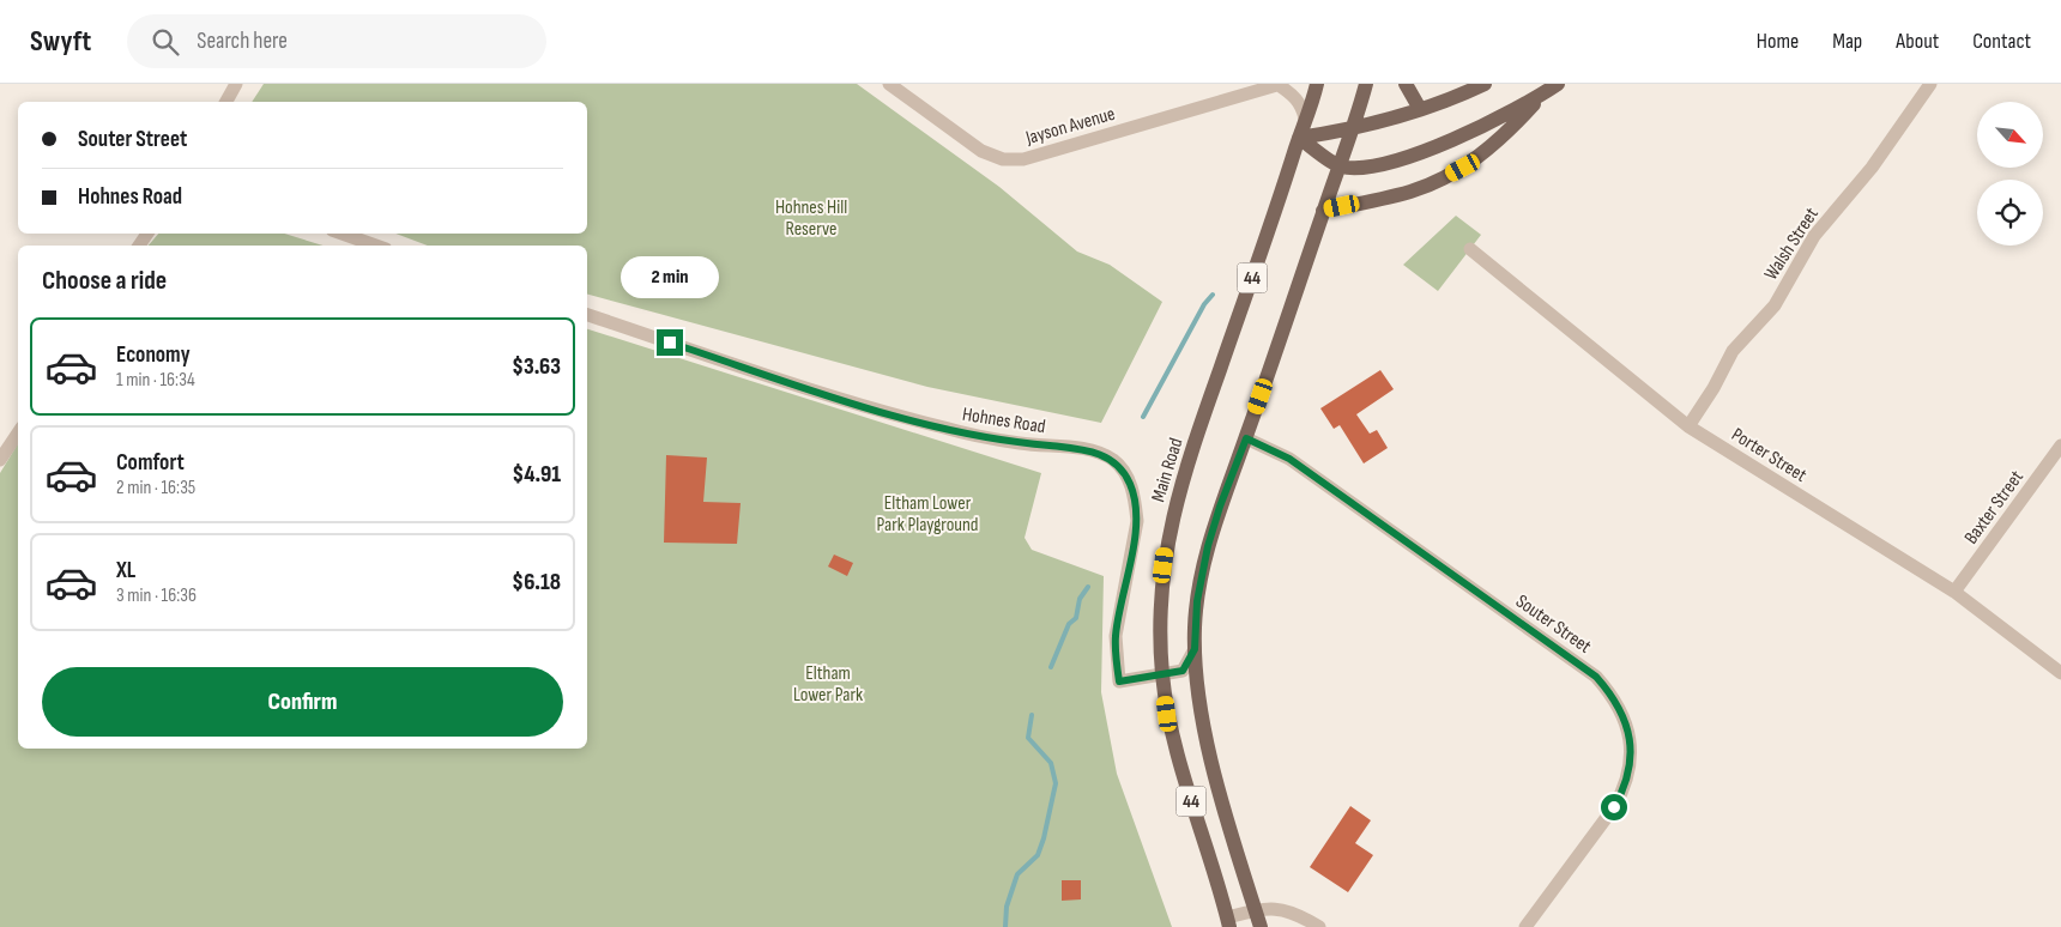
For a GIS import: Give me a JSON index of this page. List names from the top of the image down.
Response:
{
  "streets": {
    "main road": ["44", "Main Road"],
    "street": [
      "Jayson Avenue",
      "Walsh Street",
      "Hohnes Road",
      "Porter Street",
      "Baxter Street",
      "Souter Street"
    ]
  },
  "crossings": [
    ["Jayson Avenue", "Main Road"],
    ["Walsh Street", "Porter Street"],
    ["44", "Hohnes Road"],
    ["44", "Souter Street"],
    ["Hohnes Road", "Main Road"],
    ["Porter Street", "Baxter Street"]
  ],
  "parks": ["Hohnes Hill Reserve", "Eltham Lower Park Playground", "Eltham Lower Park"],
  "north": "bottom right",
  "page": {
    "header": "Swyft",
    "search": "Search here",
    "nav": [
      "Home",
      "Map",
      "About",
      "Contact"
    ],
    "banner": ["Souter Street", "Hohnes Road"],
    "heading": "Choose a ride",
    "bubble": "2 min",
    "list": [
      {
        "name": "Economy",
        "note": "1 min · 16:34",
        "value": "$3.63"
      },
      {
        "name": "Comfort",
        "note": "2 min · 16:35",
        "value": "$4.91"
      },
      {
        "name": "XL",
        "note": "3 min · 16:36",
        "value": "$6.18"
      }
    ],
    "buttons": "Confirm"
  }
}
